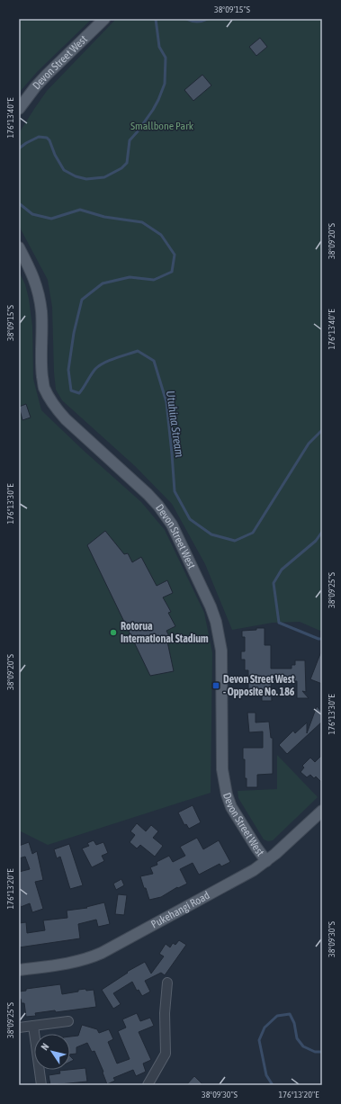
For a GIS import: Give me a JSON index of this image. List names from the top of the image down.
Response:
{
  "streets": {
    "main road": ["Devon Street West", "Pukehangi Road"]
  },
  "crossings": [
    ["Devon Street West", "Pukehangi Road"]
  ],
  "water": ["Utuhina Stream"],
  "parks": ["Smallbone Park"],
  "places": {
    "other": ["Rotorua International Stadium"],
    "transit": ["Devon Street West - Opposite No. 186"]
  },
  "north": "top left",
  "coordinates": [
    "38°09'15\"S",
    "176°13'40\"E",
    "38°09'20\"S",
    "176°13'30\"E",
    "38°09'25\"S",
    "176°13'20\"E",
    "38°09'30\"S"
  ]
}
